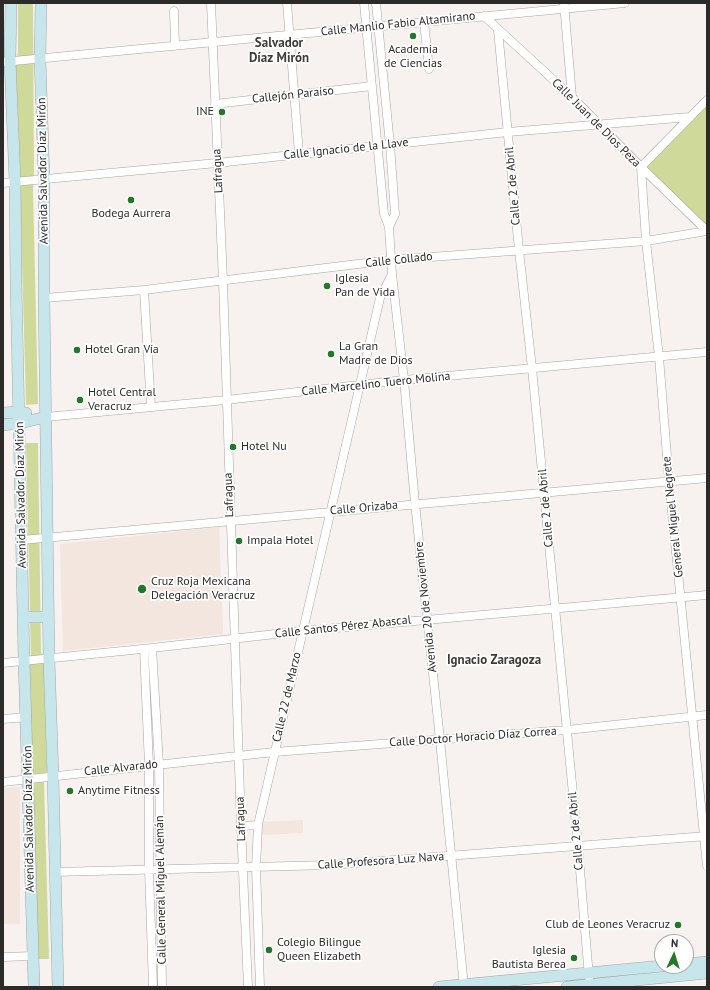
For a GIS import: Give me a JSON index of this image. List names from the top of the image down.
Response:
{
  "streets": {
    "main road": ["Avenida Salvador Díaz Mirón", "Calle Marcelino Tuero Molina"],
    "street": [
      "Calle Manlio Fabio Altamirano",
      "Callejón Paraíso",
      "Calle Juan de Dios Peza",
      "Calle Ignacio de la Llave",
      "Lafragua",
      "Calle 2 de Abril",
      "Calle Collado",
      "Calle Orizaba",
      "General Miguel Negrete",
      "Avenida 20 de Noviembre",
      "Calle Santos Pérez Abascal",
      "Calle 22 de Marzo",
      "Calle Doctor Horacio Díaz Correa",
      "Calle Alvarado",
      "Calle Profesora Luz Nava",
      "Calle General Miguel Alemán"
    ]
  },
  "crossings": [
    ["Calle Manlio Fabio Altamirano", "Calle Juan de Dios Peza"],
    ["Calle Manlio Fabio Altamirano", "Avenida Salvador Díaz Mirón"],
    ["Calle Manlio Fabio Altamirano", "Lafragua"],
    ["Calle Manlio Fabio Altamirano", "Avenida 20 de Noviembre"],
    ["Callejón Paraíso", "Lafragua"],
    ["Callejón Paraíso", "Avenida 20 de Noviembre"],
    ["Calle Juan de Dios Peza", "Calle Ignacio de la Llave"],
    ["Calle Juan de Dios Peza", "Calle 2 de Abril"],
    ["Calle Juan de Dios Peza", "Calle Collado"],
    ["Calle Juan de Dios Peza", "General Miguel Negrete"],
    ["Calle Ignacio de la Llave", "Avenida Salvador Díaz Mirón"],
    ["Calle Ignacio de la Llave", "Lafragua"],
    ["Calle Ignacio de la Llave", "Calle 2 de Abril"],
    ["Calle Ignacio de la Llave", "Avenida 20 de Noviembre"],
    ["Avenida Salvador Díaz Mirón", "Calle Collado"],
    ["Avenida Salvador Díaz Mirón", "Calle Marcelino Tuero Molina"],
    ["Avenida Salvador Díaz Mirón", "Calle Orizaba"],
    ["Avenida Salvador Díaz Mirón", "Calle Santos Pérez Abascal"],
    ["Avenida Salvador Díaz Mirón", "Calle Alvarado"],
    ["Avenida Salvador Díaz Mirón", "Calle Profesora Luz Nava"],
    ["Lafragua", "Calle Collado"],
    ["Lafragua", "Calle Marcelino Tuero Molina"],
    ["Lafragua", "Calle Orizaba"],
    ["Lafragua", "Calle Santos Pérez Abascal"],
    ["Lafragua", "Calle Doctor Horacio Díaz Correa"],
    ["Lafragua", "Calle Alvarado"],
    ["Lafragua", "Calle Profesora Luz Nava"],
    ["Calle 2 de Abril", "Calle Collado"],
    ["Calle 2 de Abril", "Calle Marcelino Tuero Molina"],
    ["Calle 2 de Abril", "Calle Orizaba"],
    ["Calle 2 de Abril", "Calle Santos Pérez Abascal"],
    ["Calle 2 de Abril", "Calle Doctor Horacio Díaz Correa"],
    ["Calle 2 de Abril", "Calle Profesora Luz Nava"],
    ["Calle Collado", "General Miguel Negrete"],
    ["Calle Collado", "Avenida 20 de Noviembre"],
    ["Calle Marcelino Tuero Molina", "General Miguel Negrete"],
    ["Calle Marcelino Tuero Molina", "Avenida 20 de Noviembre"],
    ["Calle Marcelino Tuero Molina", "Calle 22 de Marzo"],
    ["Calle Orizaba", "General Miguel Negrete"],
    ["Calle Orizaba", "Avenida 20 de Noviembre"],
    ["Calle Orizaba", "Calle 22 de Marzo"],
    ["General Miguel Negrete", "Calle Santos Pérez Abascal"],
    ["General Miguel Negrete", "Calle Doctor Horacio Díaz Correa"],
    ["General Miguel Negrete", "Calle Profesora Luz Nava"],
    ["Avenida 20 de Noviembre", "Calle Santos Pérez Abascal"],
    ["Avenida 20 de Noviembre", "Calle 22 de Marzo"],
    ["Avenida 20 de Noviembre", "Calle Doctor Horacio Díaz Correa"],
    ["Avenida 20 de Noviembre", "Calle Profesora Luz Nava"],
    ["Calle Santos Pérez Abascal", "Calle 22 de Marzo"],
    ["Calle Santos Pérez Abascal", "Calle General Miguel Alemán"],
    ["Calle 22 de Marzo", "Calle Doctor Horacio Díaz Correa"],
    ["Calle 22 de Marzo", "Calle Profesora Luz Nava"],
    ["Calle Doctor Horacio Díaz Correa", "Calle Alvarado"],
    ["Calle Alvarado", "Calle General Miguel Alemán"],
    ["Calle Profesora Luz Nava", "Calle General Miguel Alemán"]
  ],
  "districts": ["Salvador Díaz Mirón", "Ignacio Zaragoza"],
  "places": [
    "Academia de Ciencias",
    "INE",
    "Bodega Aurrera",
    "Iglesia Pan de Vida",
    "Hotel Gran Vía",
    "La Gran Madre de Dios",
    "Hotel Central Veracruz",
    "Hotel Nu",
    "Impala Hotel",
    "Cruz Roja Mexicana Delegación Veracruz",
    "Anytime Fitness",
    "Club de Leones Veracruz",
    "Colegio Bilingue Queen Elizabeth",
    "Iglesia Bautista Berea"
  ],
  "north": "top"
}
